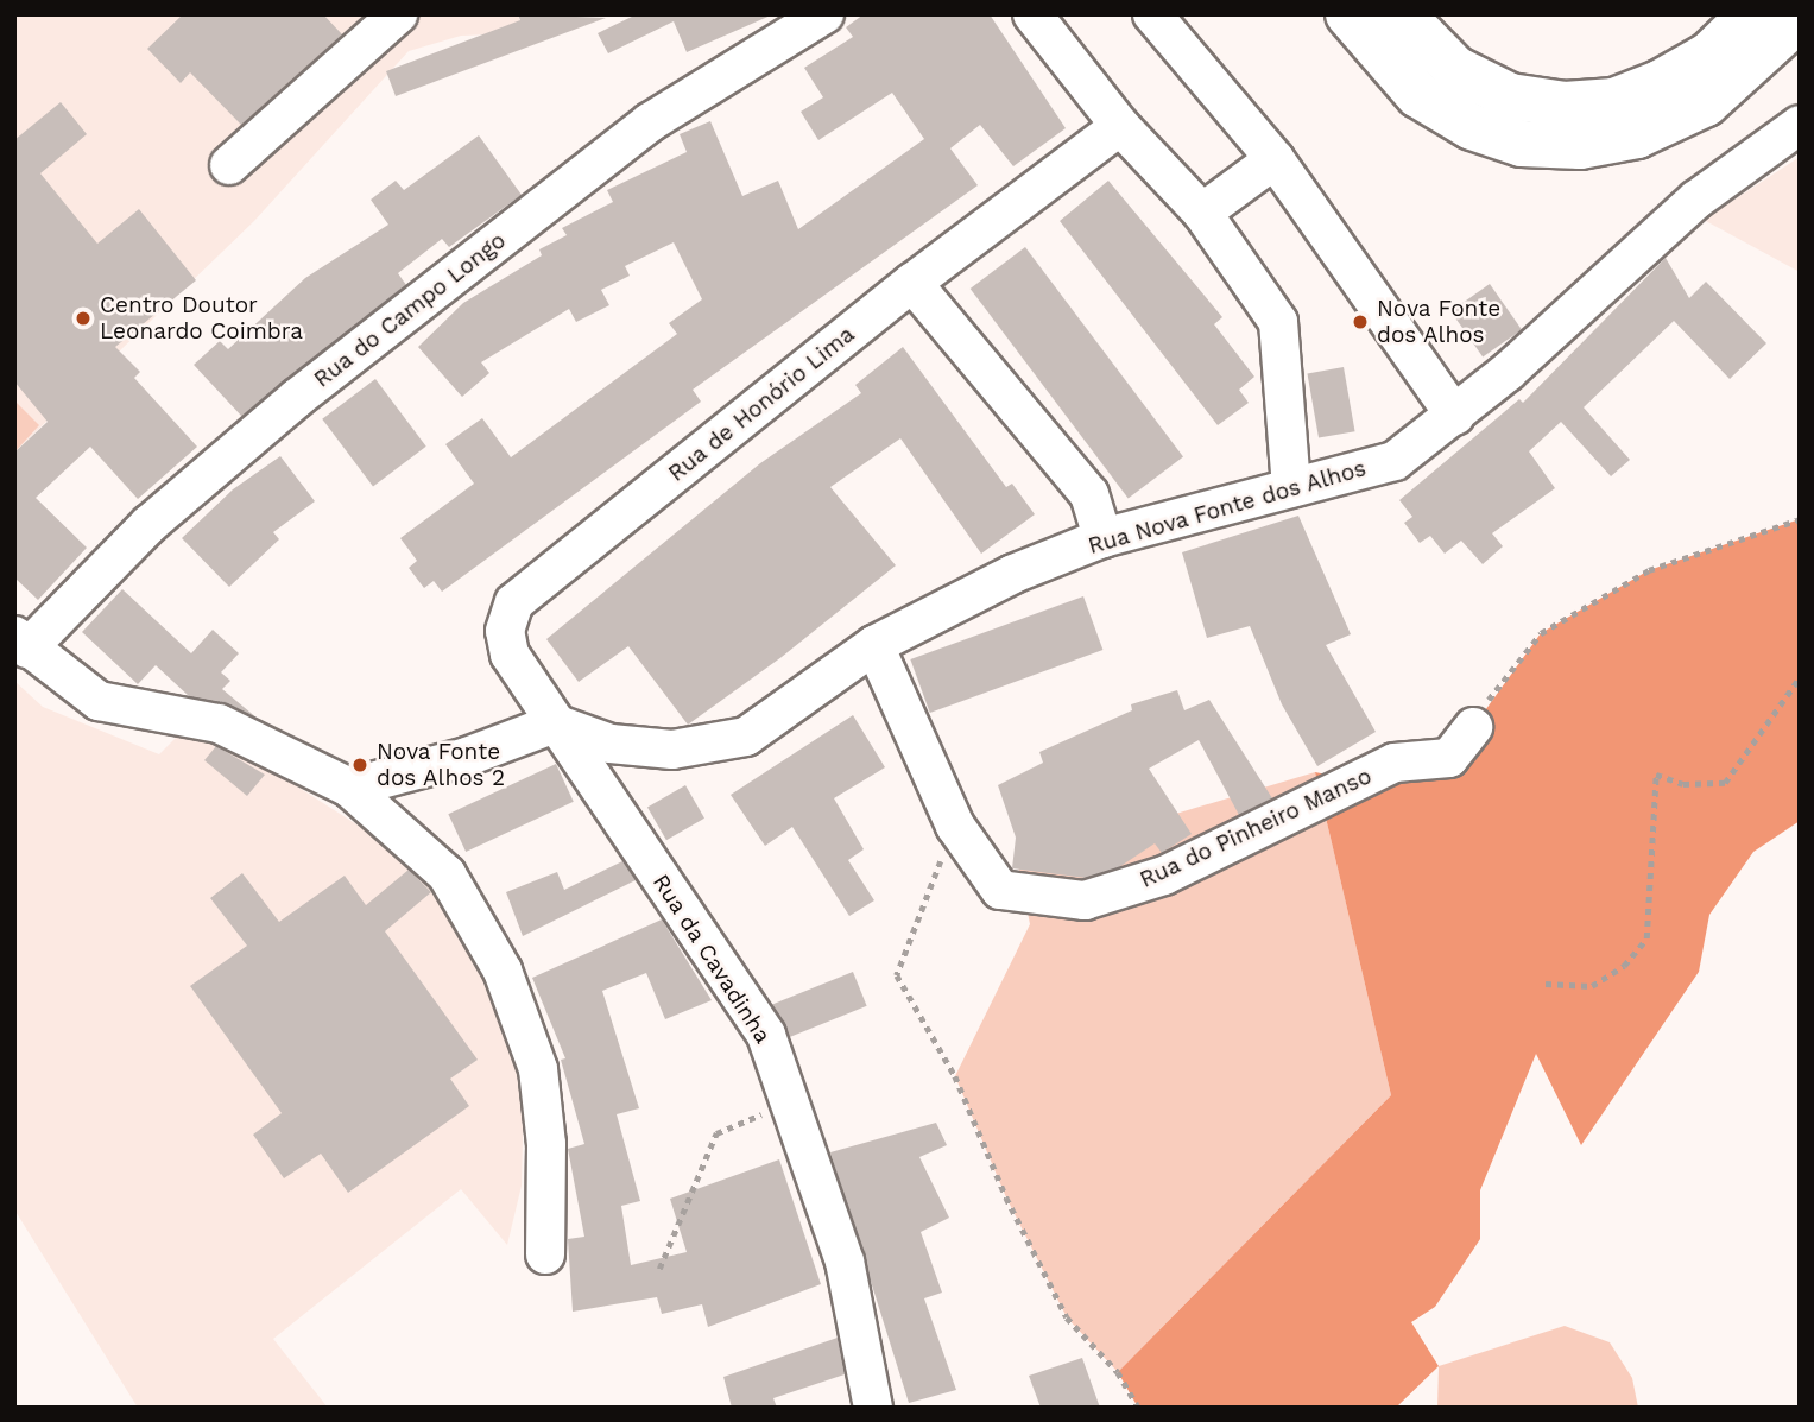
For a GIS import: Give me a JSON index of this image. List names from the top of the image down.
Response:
{
  "streets": {
    "street": [
      "Rua do Campo Longo",
      "Rua de Honório Lima",
      "Rua Nova Fonte dos Alhos",
      "Rua do Pinheiro Manso",
      "Rua da Cavadinha"
    ]
  },
  "crossings": [
    ["Rua de Honório Lima", "Rua Nova Fonte dos Alhos"],
    ["Rua de Honório Lima", "Rua da Cavadinha"],
    ["Rua Nova Fonte dos Alhos", "Rua do Pinheiro Manso"],
    ["Rua Nova Fonte dos Alhos", "Rua da Cavadinha"]
  ],
  "places": ["Centro Doutor Leonardo Coimbra", "Nova Fonte dos Alhos", "Nova Fonte dos Alhos 2"]
}
